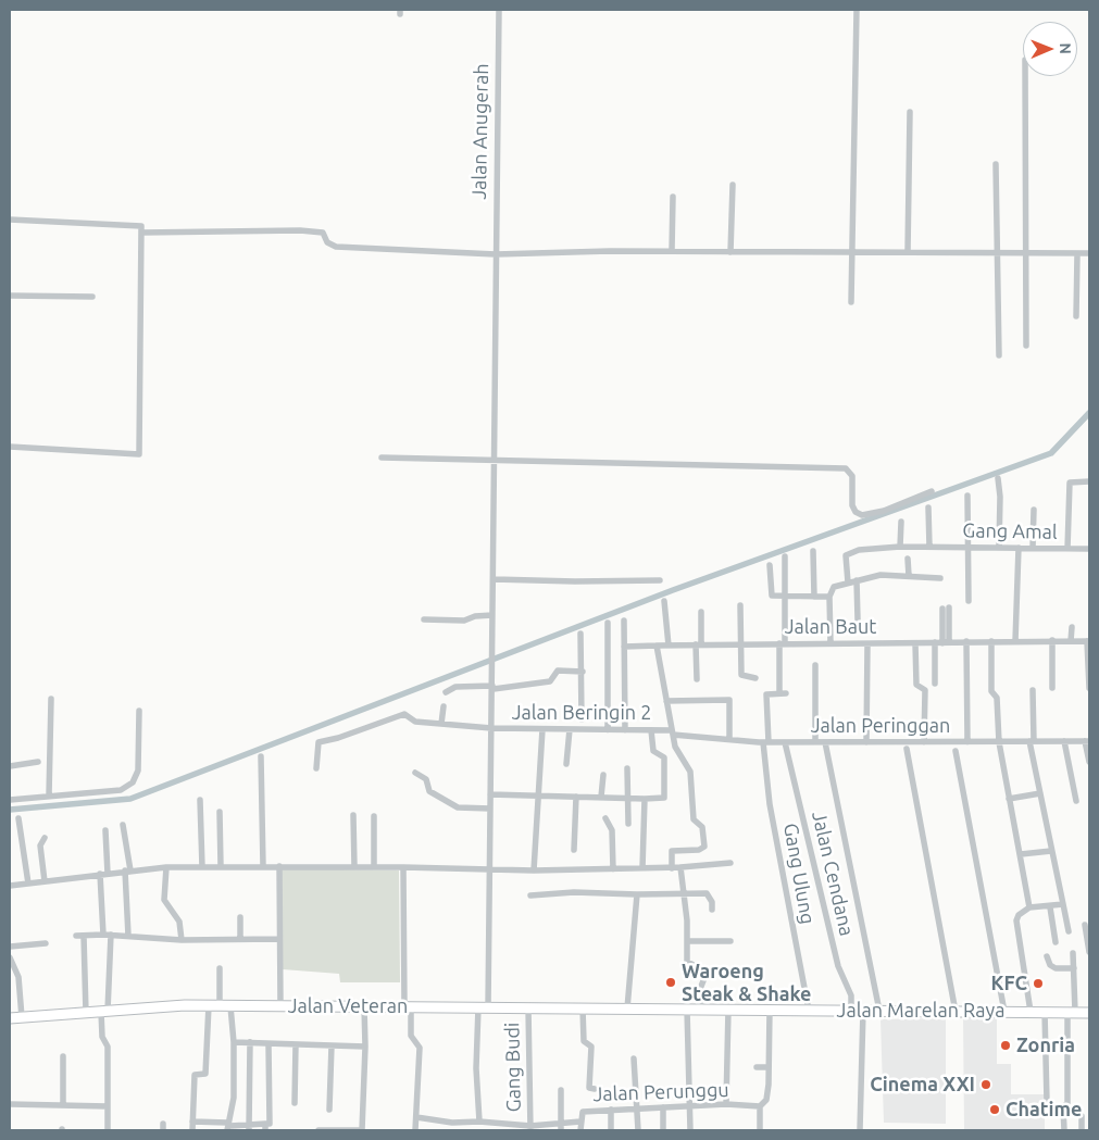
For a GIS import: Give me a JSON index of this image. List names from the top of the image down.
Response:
{
  "streets": {
    "main road": ["Jalan Veteran", "Jalan Marelan Raya"],
    "street": [
      "Jalan Anugerah",
      "Gang Amal",
      "Jalan Baut",
      "Jalan Beringin 2",
      "Jalan Peringgan",
      "Gang Ulung",
      "Jalan Cendana",
      "Gang Budi",
      "Jalan Perunggu"
    ]
  },
  "crossings": [
    ["Jalan Anugerah", "Jalan Beringin 2"],
    ["Jalan Anugerah", "Jalan Veteran"],
    ["Jalan Baut", "Gang Ulung"],
    ["Jalan Beringin 2", "Jalan Peringgan"],
    ["Jalan Peringgan", "Gang Ulung"],
    ["Jalan Peringgan", "Jalan Cendana"],
    ["Gang Ulung", "Jalan Marelan Raya"],
    ["Jalan Cendana", "Jalan Marelan Raya"],
    ["Jalan Veteran", "Jalan Marelan Raya"],
    ["Jalan Veteran", "Gang Budi"]
  ],
  "places": [
    "Waroeng Steak & Shake",
    "KFC",
    "Zonria",
    "Cinema XXI",
    "Chatime"
  ],
  "north": "right"
}
